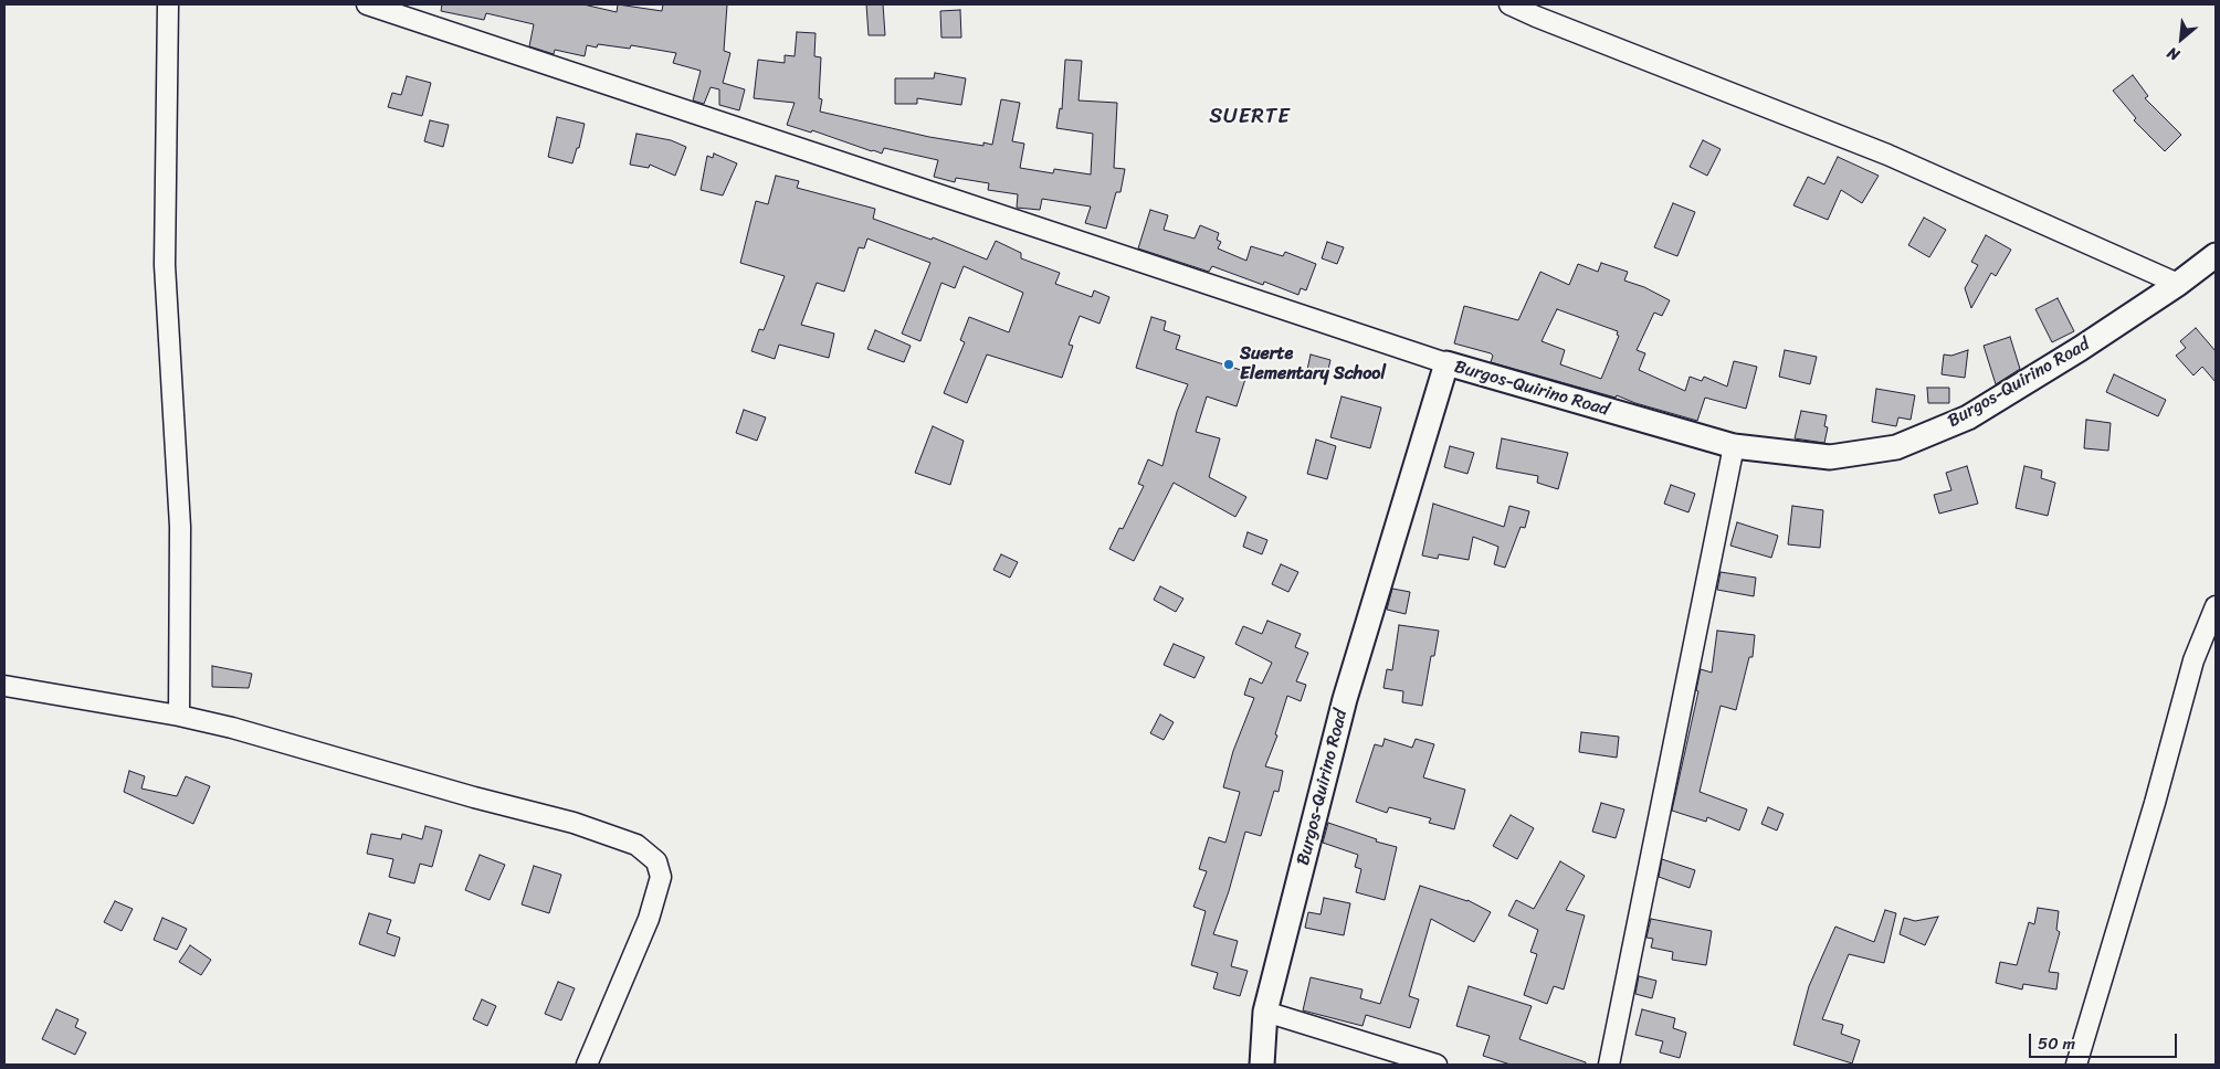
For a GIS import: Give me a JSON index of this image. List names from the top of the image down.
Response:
{
  "streets": {
    "street": ["Burgos-Quirino Road"]
  },
  "districts": ["SUERTE"],
  "places": ["Suerte Elementary School"],
  "scale_bar": "50 m",
  "north": "bottom left"
}
